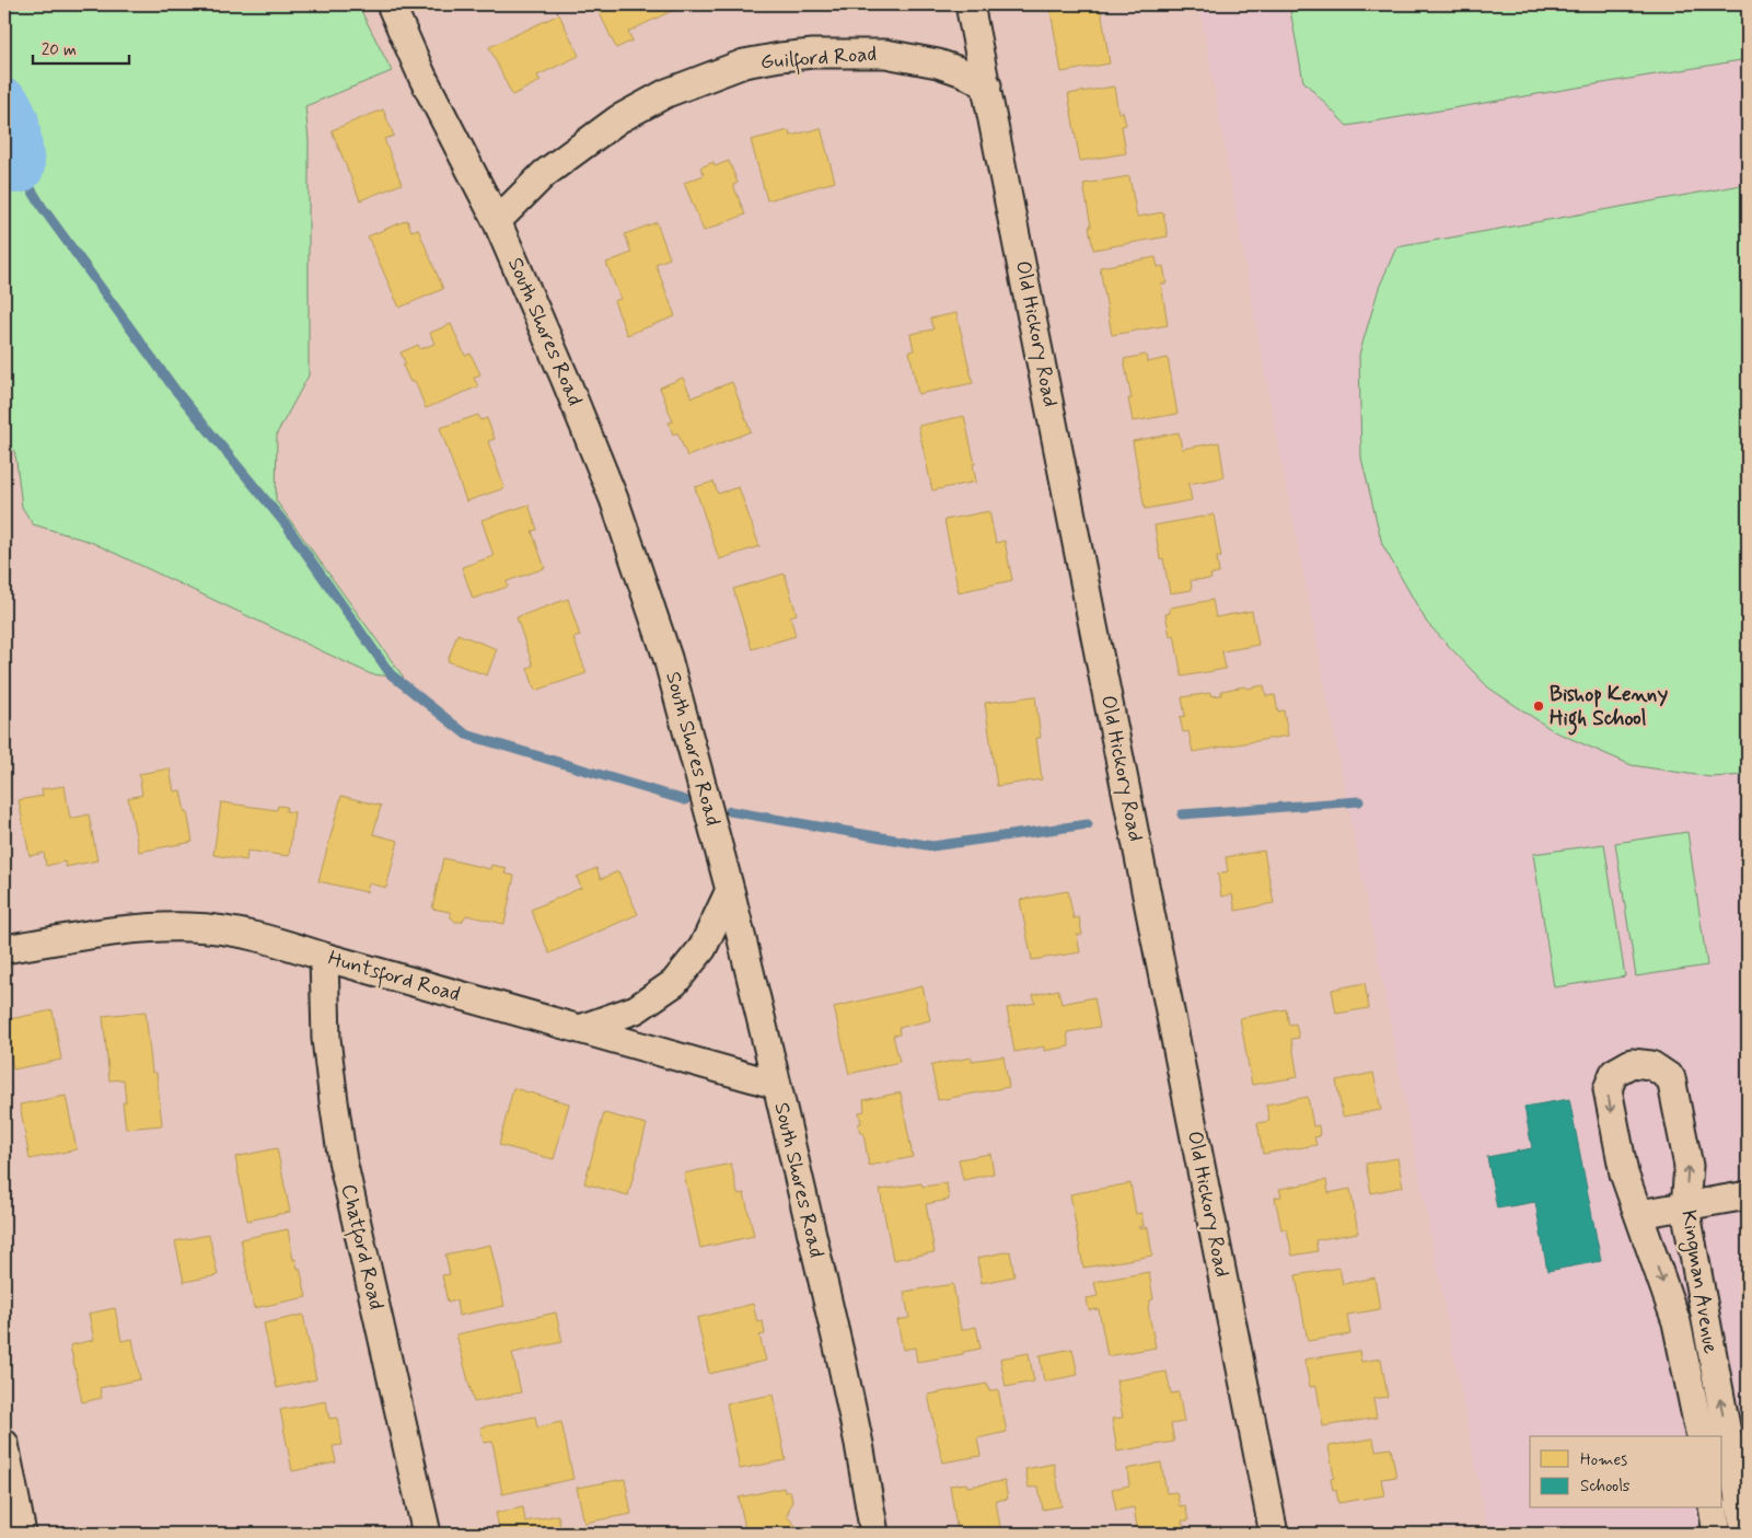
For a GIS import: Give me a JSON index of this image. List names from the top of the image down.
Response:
{
  "streets": {
    "street": [
      "Guilford Road",
      "South Shores Road",
      "Old Hickory Road",
      "Huntsford Road",
      "Chatford Road",
      "Kingman Avenue"
    ]
  },
  "crossings": [
    ["Guilford Road", "South Shores Road"],
    ["Guilford Road", "Old Hickory Road"],
    ["South Shores Road", "Huntsford Road"],
    ["Huntsford Road", "Chatford Road"]
  ],
  "places": ["Bishop Kenny High School"],
  "legend": ["Homes", "Schools"],
  "scale_bar": "20 m"
}
